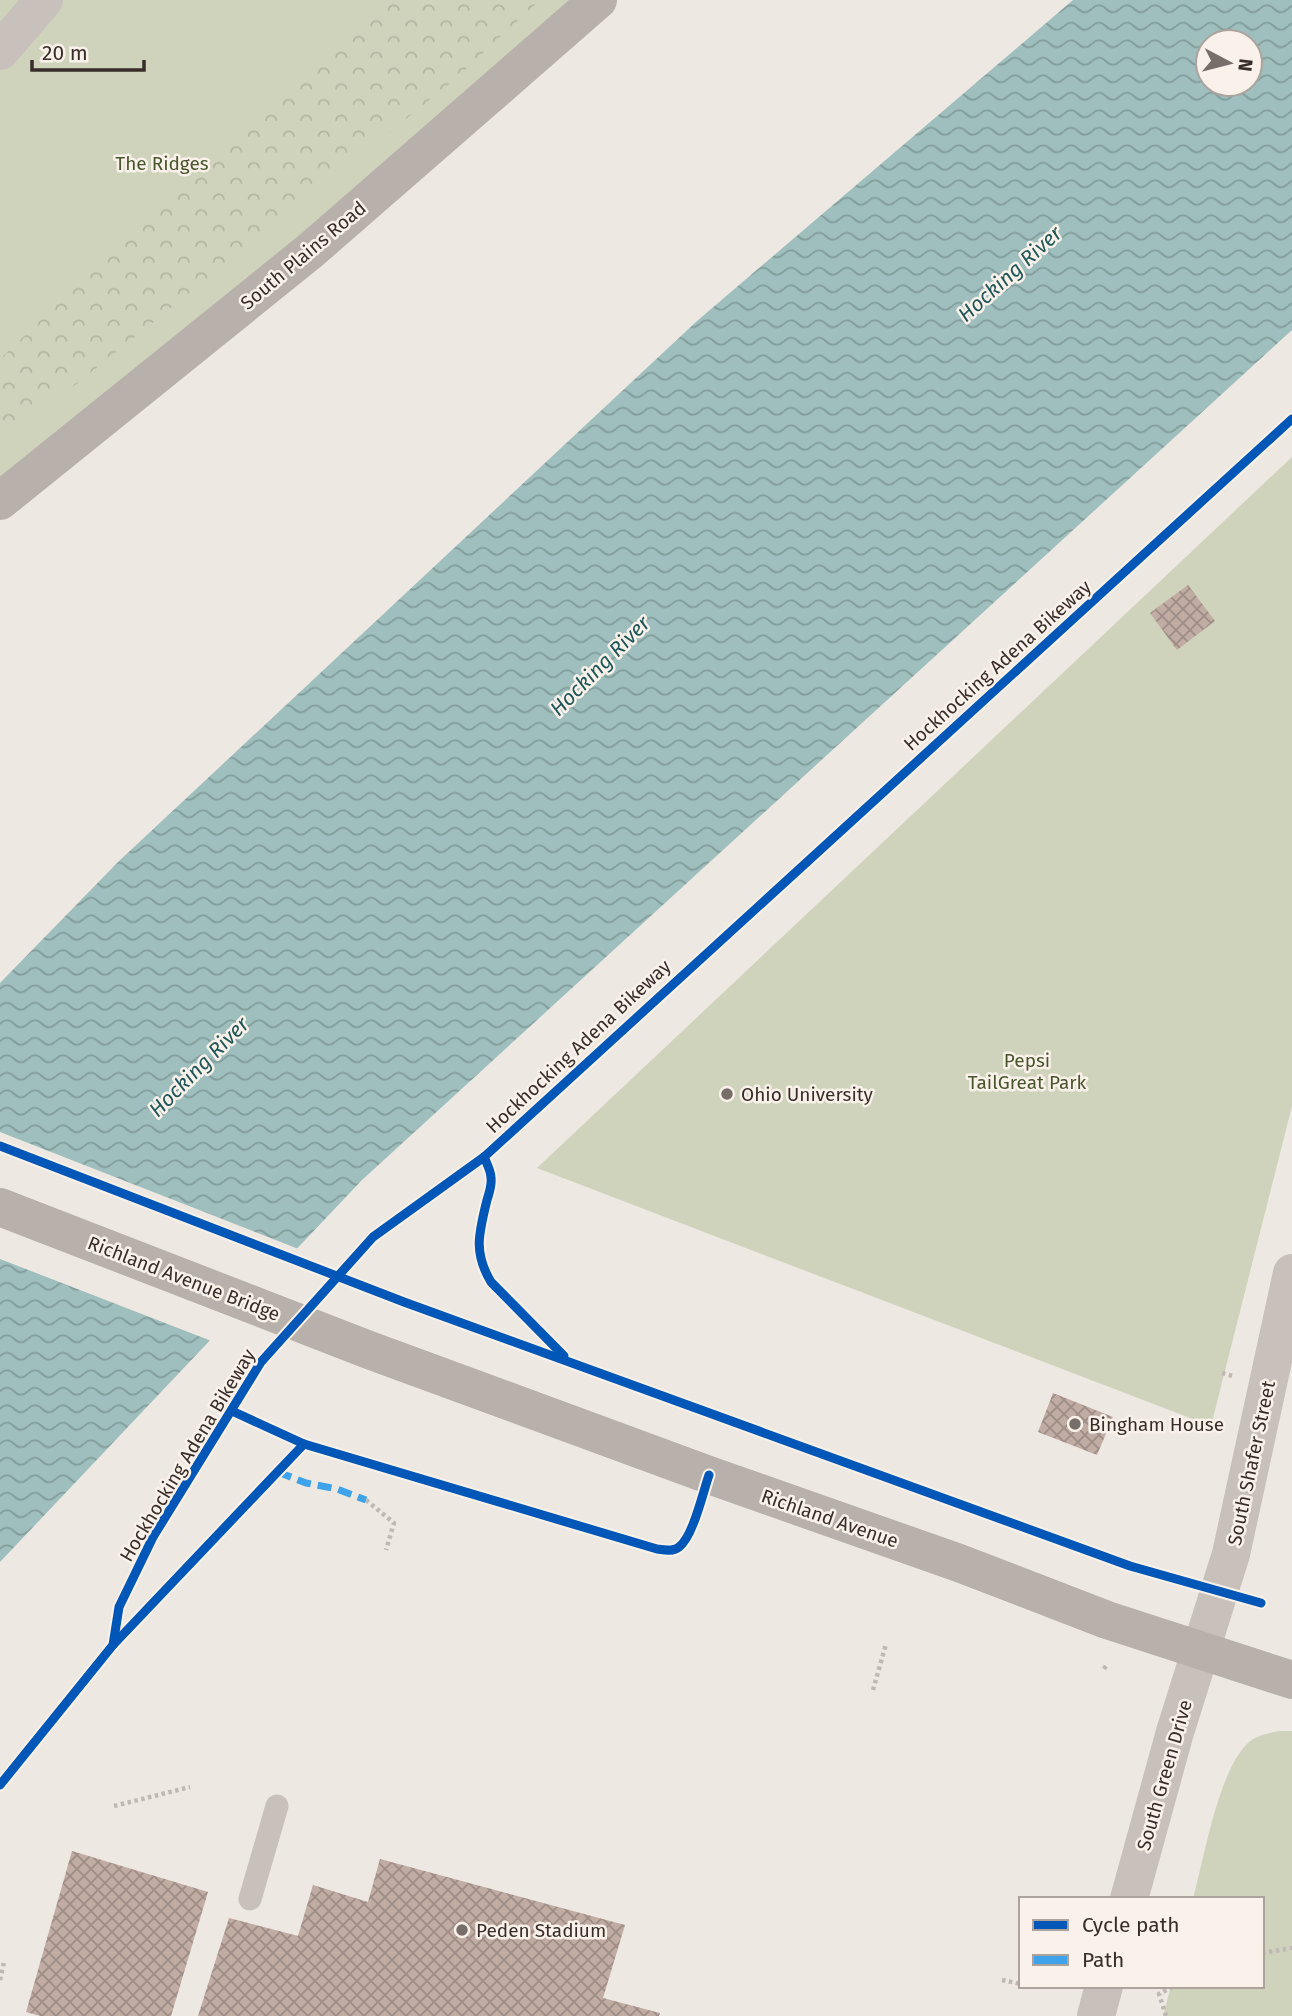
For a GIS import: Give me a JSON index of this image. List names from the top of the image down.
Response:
{
  "streets": {
    "main road": ["South Plains Road", "Richland Avenue Bridge", "Richland Avenue"],
    "street": ["South Shafer Street", "South Green Drive"],
    "cycle path": ["Hockhocking Adena Bikeway"]
  },
  "crossings": [
    ["Richland Avenue Bridge", "Richland Avenue"],
    ["South Shafer Street", "Richland Avenue"],
    ["South Shafer Street", "South Green Drive"],
    ["Richland Avenue", "South Green Drive"]
  ],
  "water": ["Hocking River"],
  "parks": ["The Ridges", "Pepsi TailGreat Park"],
  "places": ["Ohio University", "Bingham House", "Peden Stadium"],
  "legend": ["Cycle path", "Path"],
  "scale_bar": "20 m",
  "north": "right"
}
